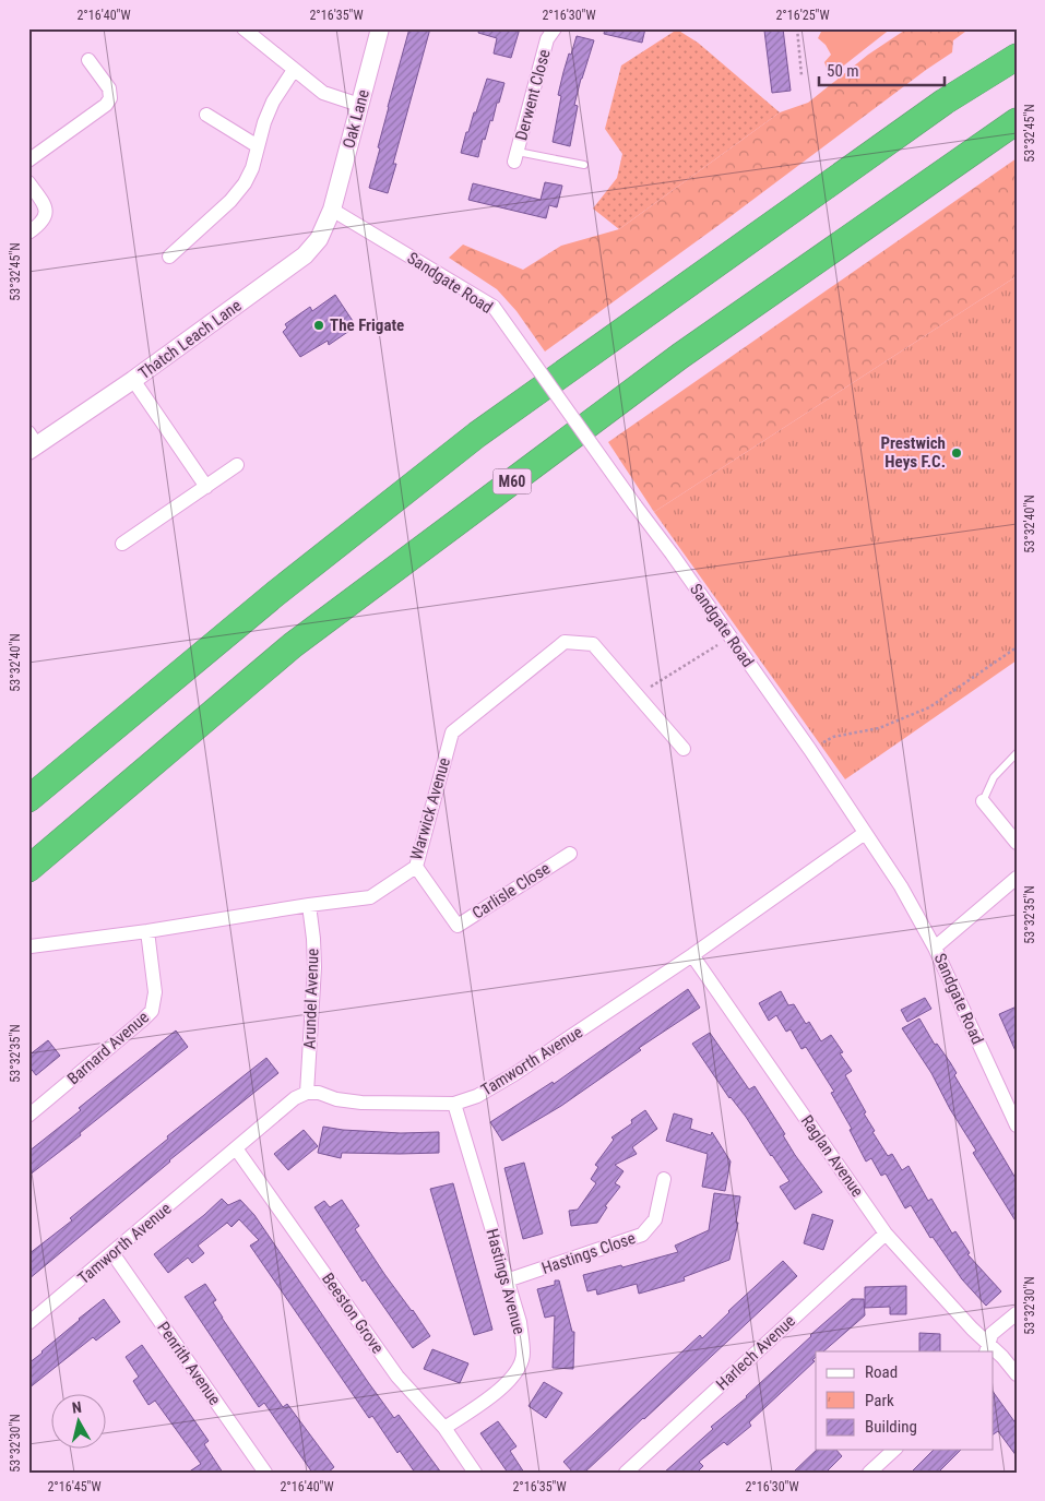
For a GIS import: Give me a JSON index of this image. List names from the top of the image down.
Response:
{
  "streets": {
    "highway": ["M60"],
    "street": [
      "Derwent Close",
      "Oak Lane",
      "Sandgate Road",
      "Thatch Leach Lane",
      "Warwick Avenue",
      "Carlisle Close",
      "Arundel Avenue",
      "Barnard Avenue",
      "Tamworth Avenue",
      "Raglan Avenue",
      "Hastings Close",
      "Hastings Avenue",
      "Beeston Grove",
      "Harlech Avenue",
      "Penrith Avenue"
    ]
  },
  "crossings": [
    ["Oak Lane", "Sandgate Road"],
    ["Oak Lane", "Thatch Leach Lane"],
    ["Sandgate Road", "Thatch Leach Lane"],
    ["Sandgate Road", "Tamworth Avenue"],
    ["Warwick Avenue", "Carlisle Close"],
    ["Warwick Avenue", "Arundel Avenue"],
    ["Warwick Avenue", "Barnard Avenue"],
    ["Arundel Avenue", "Tamworth Avenue"],
    ["Tamworth Avenue", "Raglan Avenue"],
    ["Tamworth Avenue", "Hastings Avenue"],
    ["Tamworth Avenue", "Beeston Grove"],
    ["Tamworth Avenue", "Penrith Avenue"],
    ["Raglan Avenue", "Harlech Avenue"],
    ["Hastings Close", "Hastings Avenue"],
    ["Hastings Avenue", "Beeston Grove"]
  ],
  "places": ["The Frigate", "Prestwich Heys F.C."],
  "legend": ["Road", "Park", "Building"],
  "scale_bar": "50 m",
  "north": "top",
  "coordinates": [
    "2°16'40\"W",
    "2°16'35\"W",
    "2°16'30\"W",
    "2°16'25\"W",
    "53°32'45\"N",
    "53°32'40\"N",
    "53°32'35\"N",
    "53°32'30\"N",
    "2°16'45\"W"
  ]
}
